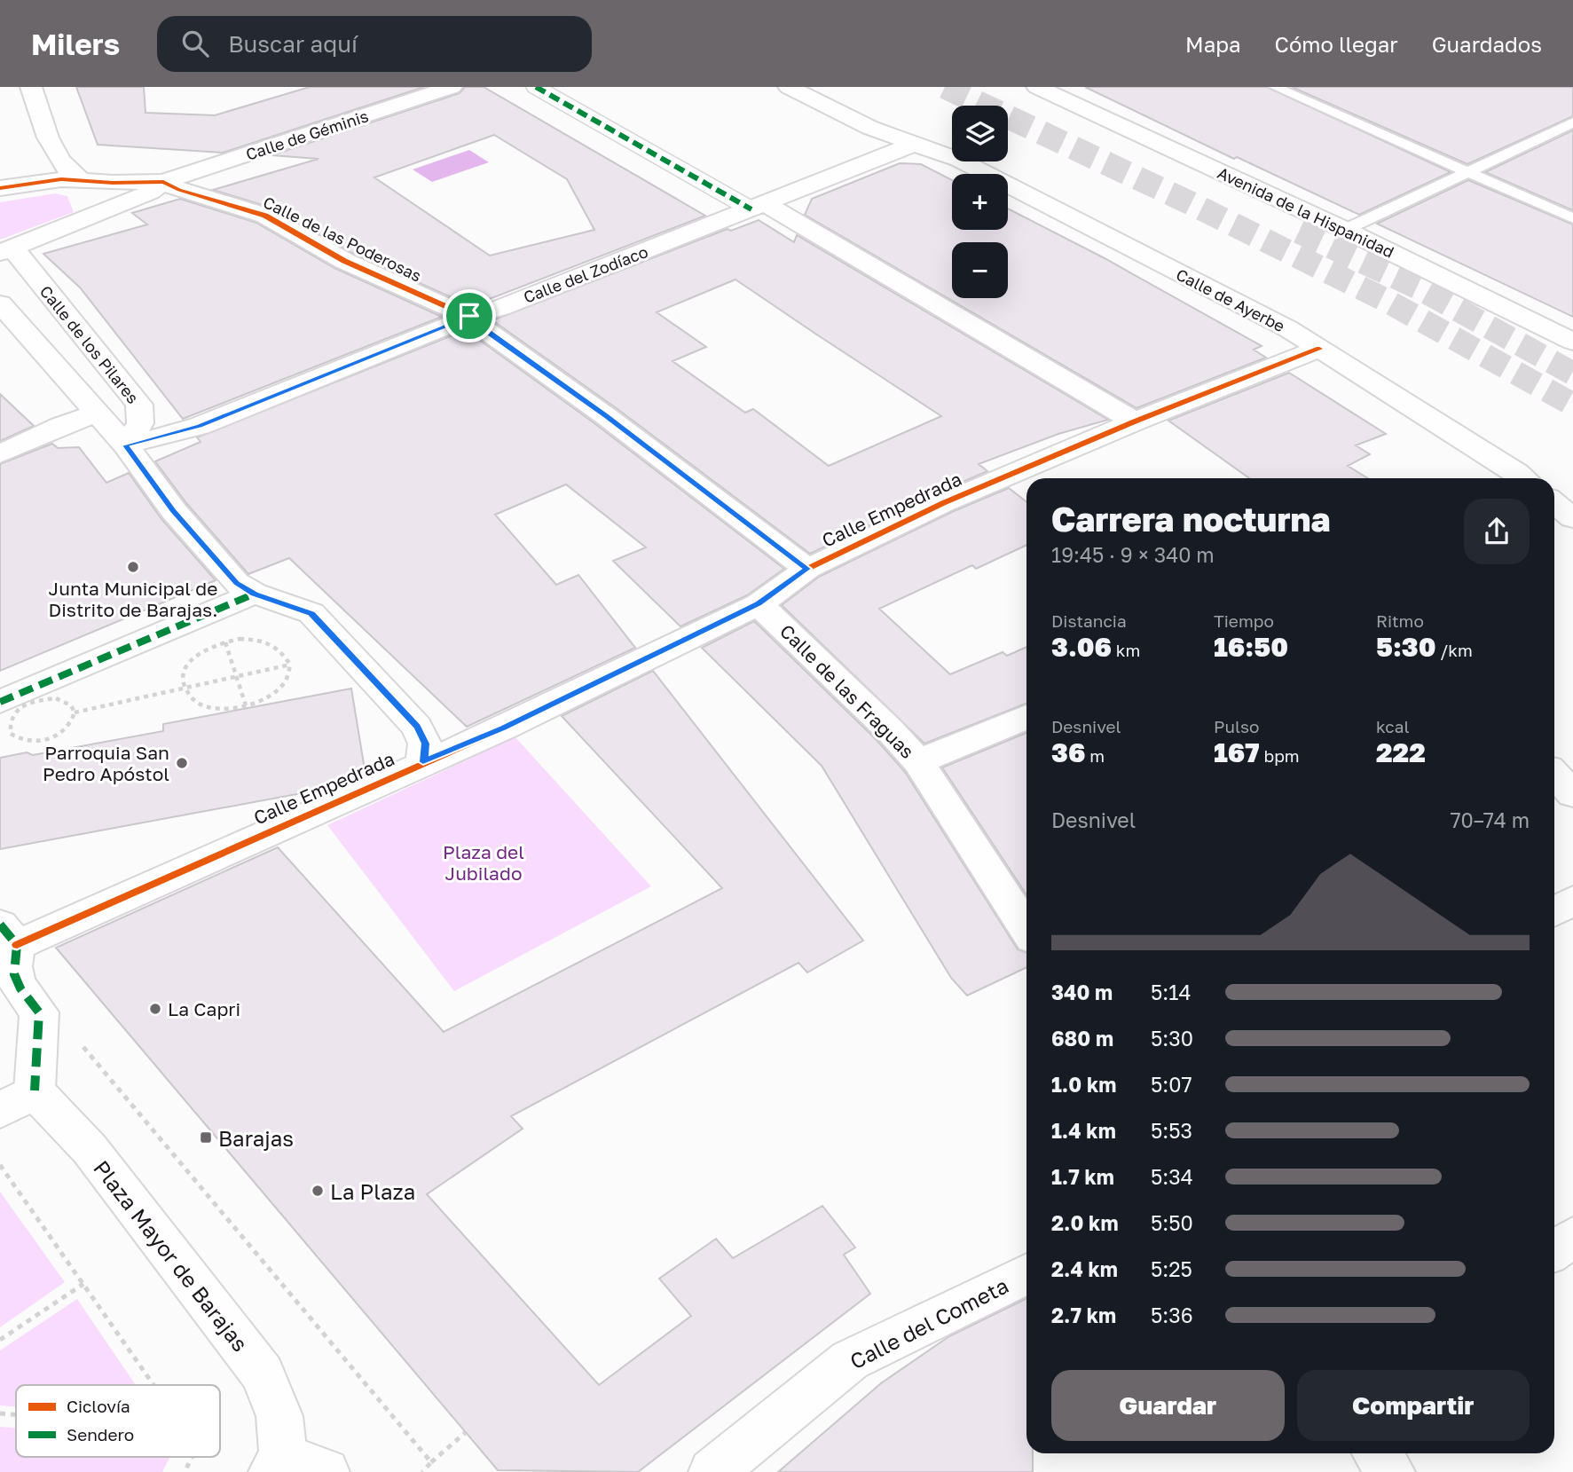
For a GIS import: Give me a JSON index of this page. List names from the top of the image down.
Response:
{
  "streets": {
    "street": [
      "Calle de Géminis",
      "Avenida de la Hispanidad",
      "Calle de las Poderosas",
      "Calle del Zodíaco",
      "Calle de Ayerbe",
      "Calle de los Pilares",
      "Calle Empedrada",
      "Calle de las Fraguas",
      "Plaza Mayor de Barajas",
      "Calle del Cometa"
    ]
  },
  "crossings": [
    ["Calle de Géminis", "Calle de las Poderosas"],
    ["Calle de las Poderosas", "Calle del Zodíaco"],
    ["Calle de las Poderosas", "Calle Empedrada"],
    ["Calle del Zodíaco", "Calle de Ayerbe"],
    ["Calle del Zodíaco", "Calle de los Pilares"],
    ["Calle de Ayerbe", "Calle Empedrada"],
    ["Calle de los Pilares", "Calle Empedrada"],
    ["Calle Empedrada", "Calle de las Fraguas"]
  ],
  "parks": ["Plaza del Jubilado"],
  "places": {
    "other": [
      "Junta Municipal de Distrito de Barajas.",
      "Parroquia San Pedro Apóstol",
      "La Capri",
      "La Plaza"
    ],
    "transit": ["Barajas"]
  },
  "legend": ["Ciclovía", "Sendero"],
  "page": {
    "header": "Milers",
    "search": "Buscar aquí",
    "nav": ["Mapa", "Cómo llegar", "Guardados"],
    "map_buttons": ["+", "−"],
    "heading": ["Carrera nocturna", "19:45 · 9 × 340 m"],
    "stats": [
      ["Distancia", "3.06 km"],
      ["Tiempo", "16:50"],
      ["Ritmo", "5:30 /km"],
      ["Desnivel", "36 m"],
      ["Pulso", "167 bpm"],
      ["kcal", "222"]
    ],
    "chart": ["Desnivel", "70–74 m"],
    "list": [
      {
        "name": "340 m",
        "note": "5:14"
      },
      {
        "name": "680 m",
        "note": "5:30"
      },
      {
        "name": "1.0 km",
        "note": "5:07"
      },
      {
        "name": "1.4 km",
        "note": "5:53"
      },
      {
        "name": "1.7 km",
        "note": "5:34"
      },
      {
        "name": "2.0 km",
        "note": "5:50"
      },
      {
        "name": "2.4 km",
        "note": "5:25"
      },
      {
        "name": "2.7 km",
        "note": "5:36"
      }
    ],
    "buttons": ["Guardar", "Compartir"]
  }
}
